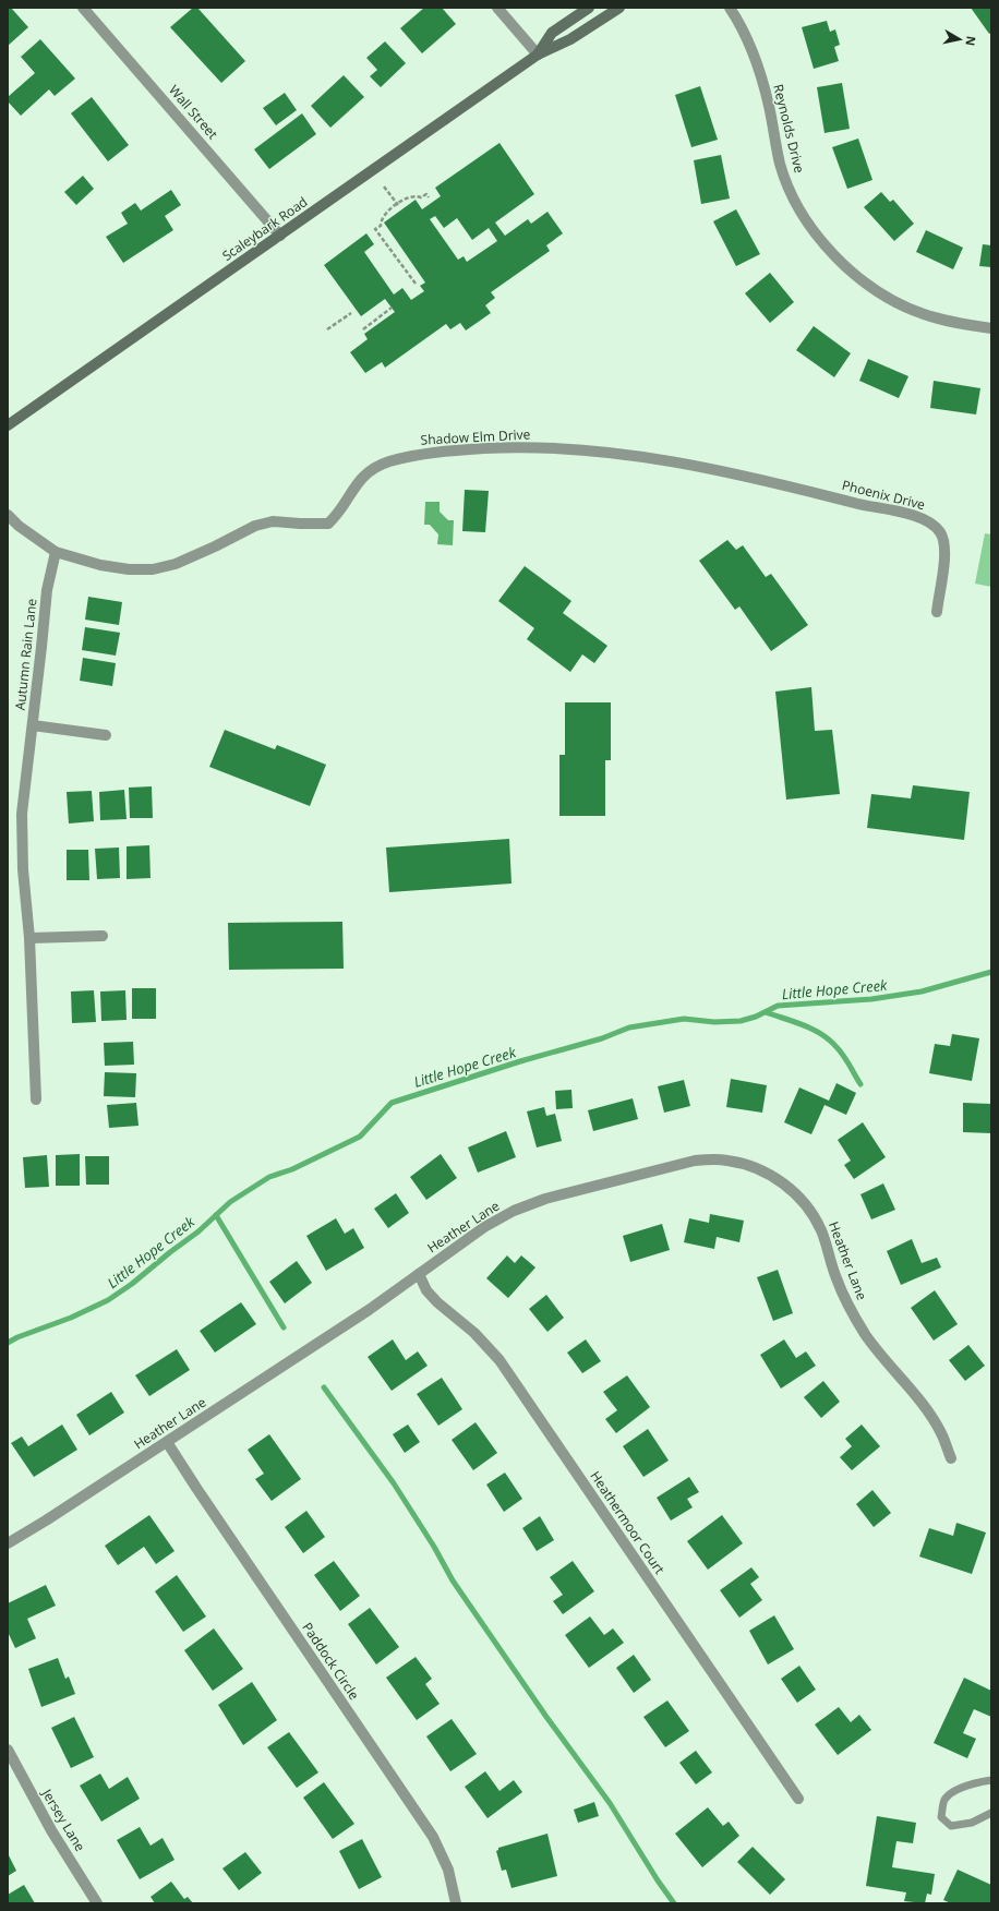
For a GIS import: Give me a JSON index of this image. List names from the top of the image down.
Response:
{
  "streets": {
    "street": [
      "Wall Street",
      "Reynolds Drive",
      "Scaleybark Road",
      "Shadow Elm Drive",
      "Phoenix Drive",
      "Autumn Rain Lane",
      "Heather Lane",
      "Heathermoor Court",
      "Paddock Circle",
      "Jersey Lane"
    ]
  },
  "crossings": [
    ["Wall Street", "Scaleybark Road"],
    ["Shadow Elm Drive", "Phoenix Drive"],
    ["Shadow Elm Drive", "Autumn Rain Lane"],
    ["Heather Lane", "Heathermoor Court"],
    ["Heather Lane", "Paddock Circle"]
  ],
  "water": ["Little Hope Creek"],
  "north": "right"
}
